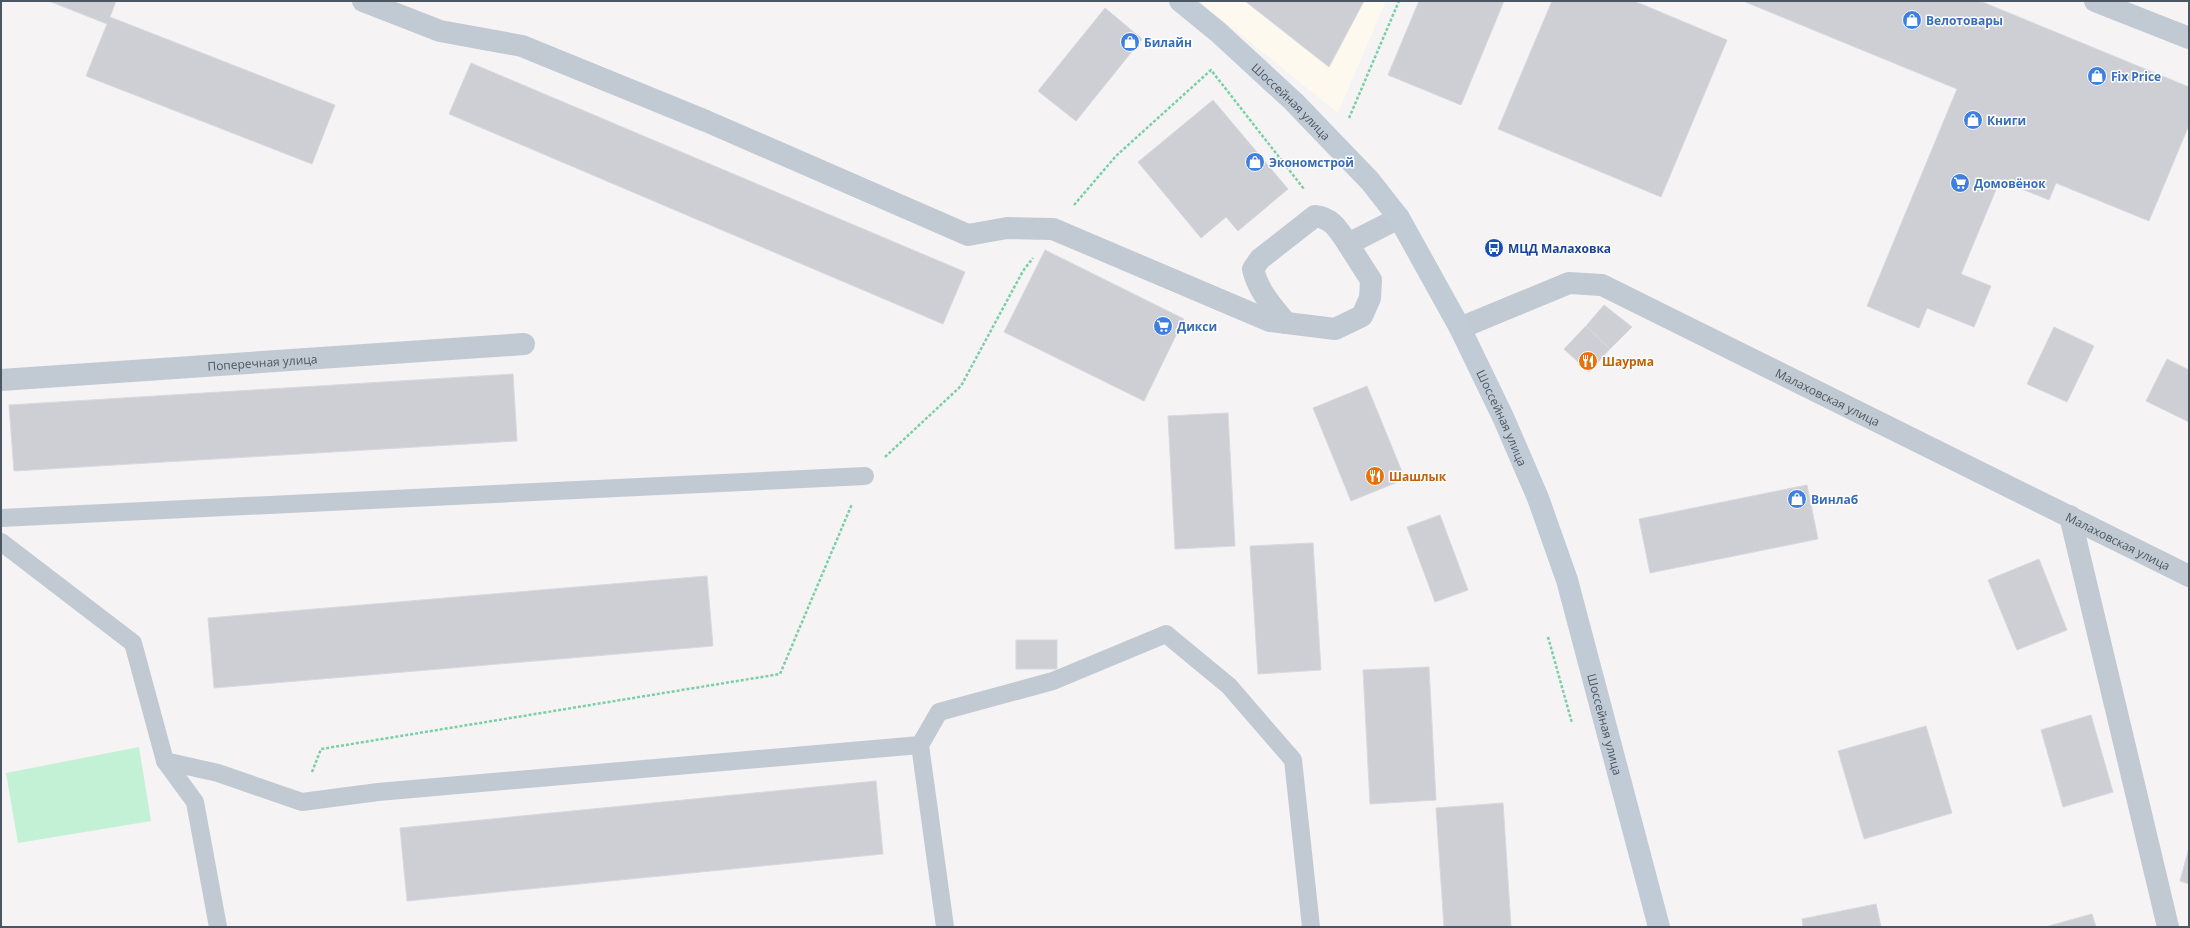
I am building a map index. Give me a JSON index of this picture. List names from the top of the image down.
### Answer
{
  "streets": {
    "main road": ["Шоссейная улица"],
    "street": ["Поперечная улица", "Малаховская улица"]
  },
  "crossings": [
    ["Шоссейная улица", "Малаховская улица"]
  ],
  "places": {
    "shop": [
      "Велотовары",
      "Билайн",
      "Fix Price",
      "Книги",
      "Экономстрой",
      "Винлаб"
    ],
    "supermarket": ["Домовёнок", "Дикси"],
    "bus stop": ["МЦД Малаховка"],
    "restaurant": ["Шаурма", "Шашлык"]
  }
}
